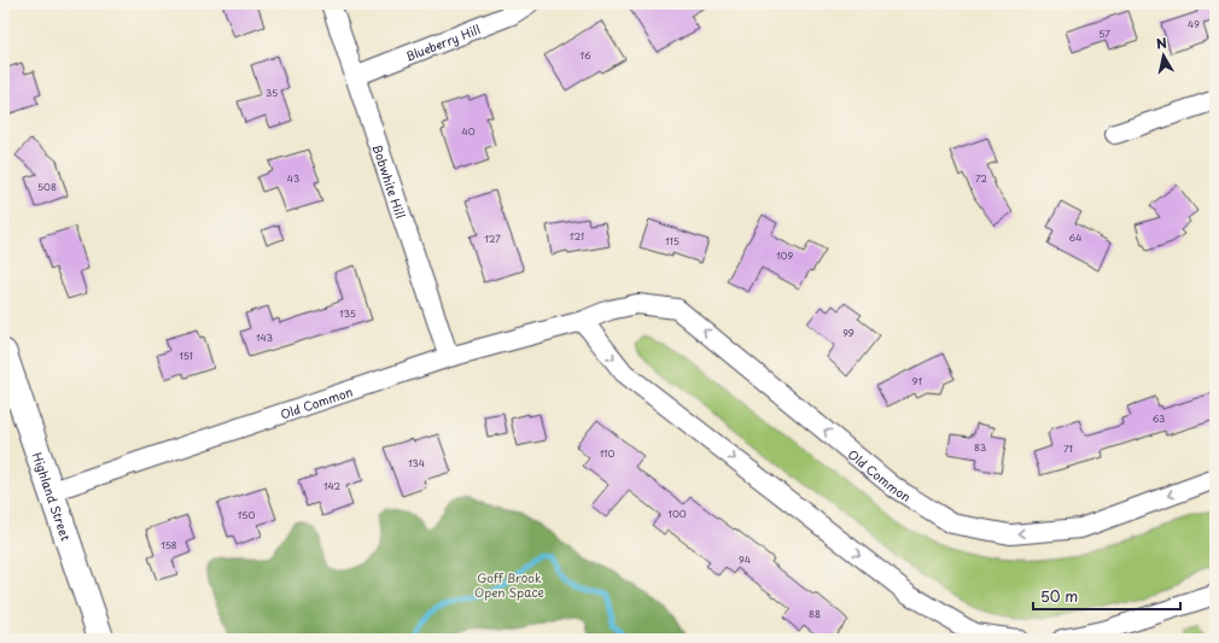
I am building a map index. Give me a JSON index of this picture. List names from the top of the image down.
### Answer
{
  "streets": {
    "main road": ["Highland Street"],
    "street": ["Blueberry Hill", "Bobwhite Hill", "Old Common"]
  },
  "crossings": [
    ["Blueberry Hill", "Bobwhite Hill"],
    ["Bobwhite Hill", "Old Common"],
    ["Old Common", "Highland Street"]
  ],
  "parks": ["Goff Brook Open Space"],
  "house_numbers": [
    "49",
    "57",
    "16",
    "35",
    "40",
    "43",
    "72",
    "508",
    "121",
    "64",
    "127",
    "115",
    "109",
    "135",
    "99",
    "143",
    "151",
    "91",
    "63",
    "83",
    "71",
    "110",
    "134",
    "142",
    "100",
    "150",
    "158",
    "94",
    "88"
  ],
  "scale_bar": "50 m",
  "north": "top"
}
